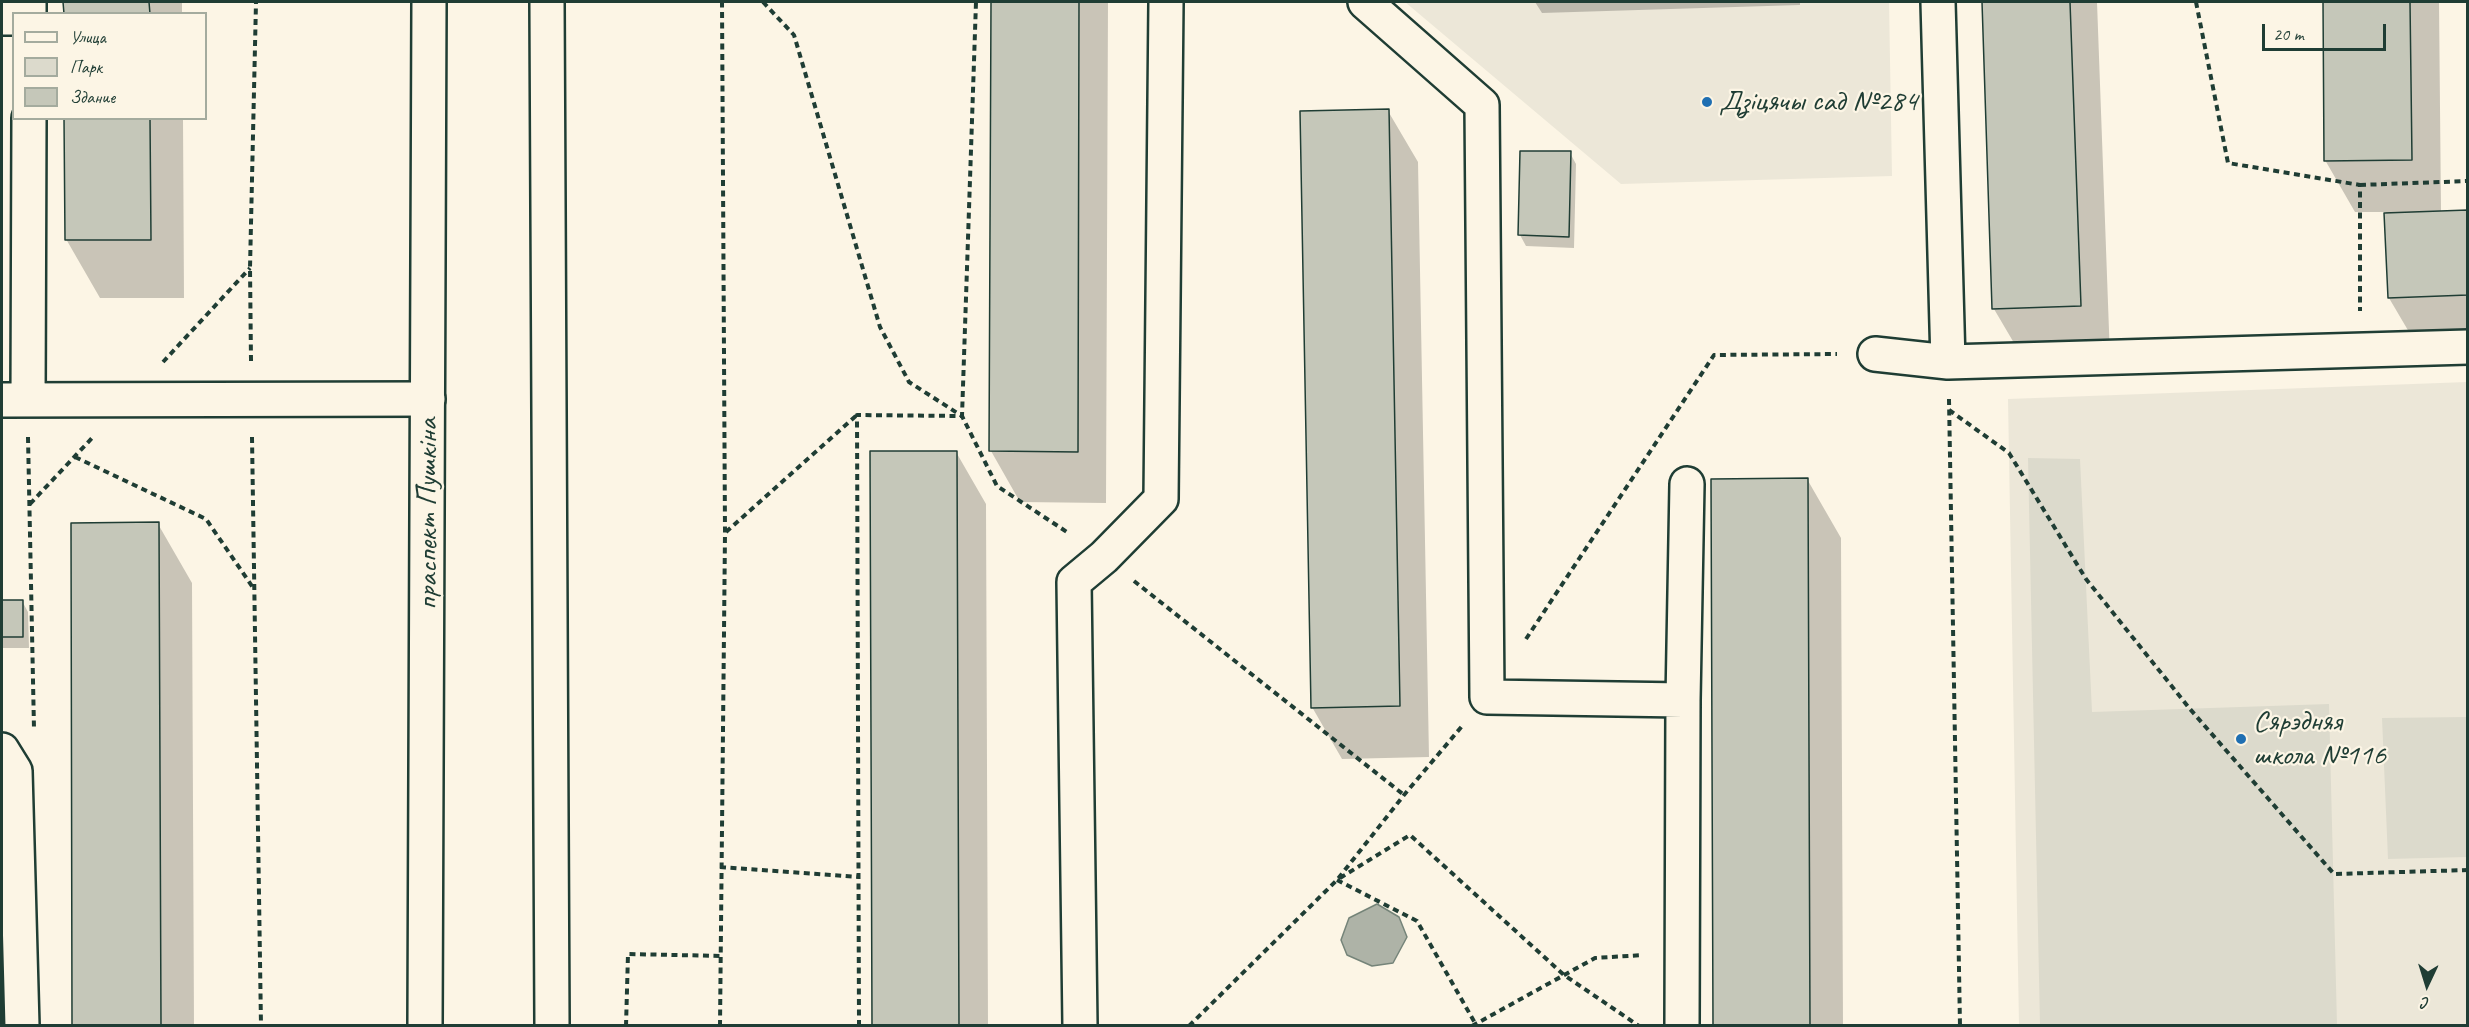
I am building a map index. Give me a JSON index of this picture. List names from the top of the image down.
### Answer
{
  "streets": {
    "main road": ["праспект Пушкіна"]
  },
  "places": ["Дзіцячы сад №284", "Сярэдняя школа №116"],
  "legend": ["Улица", "Парк", "Здание"],
  "scale_bar": "20 m",
  "north": "bottom"
}
